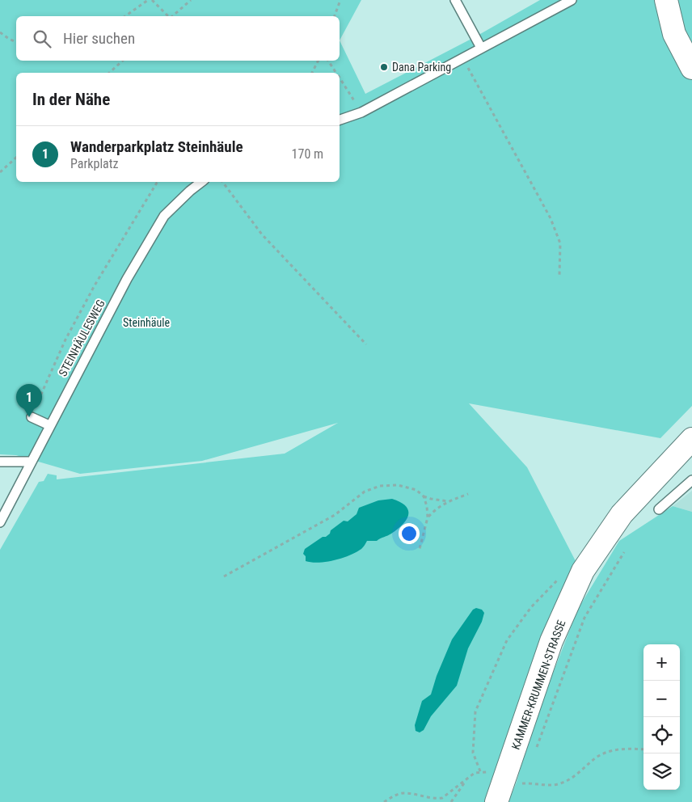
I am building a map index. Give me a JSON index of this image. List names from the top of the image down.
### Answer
{
  "streets": {
    "street": ["KAMMER-KRUMMEN-STRASSE"],
    "lane": ["STEINHÄULESWEG"]
  },
  "parks": ["Steinhäule"],
  "places": ["Dana Parking"],
  "page": {
    "search": "Hier suchen",
    "heading": "In der Nähe",
    "list": [
      {
        "mark": "1",
        "name": "Wanderparkplatz Steinhäule",
        "note": "Parkplatz",
        "value": "170 m"
      }
    ],
    "pins": "1",
    "map_buttons": ["+", "−"]
  }
}
